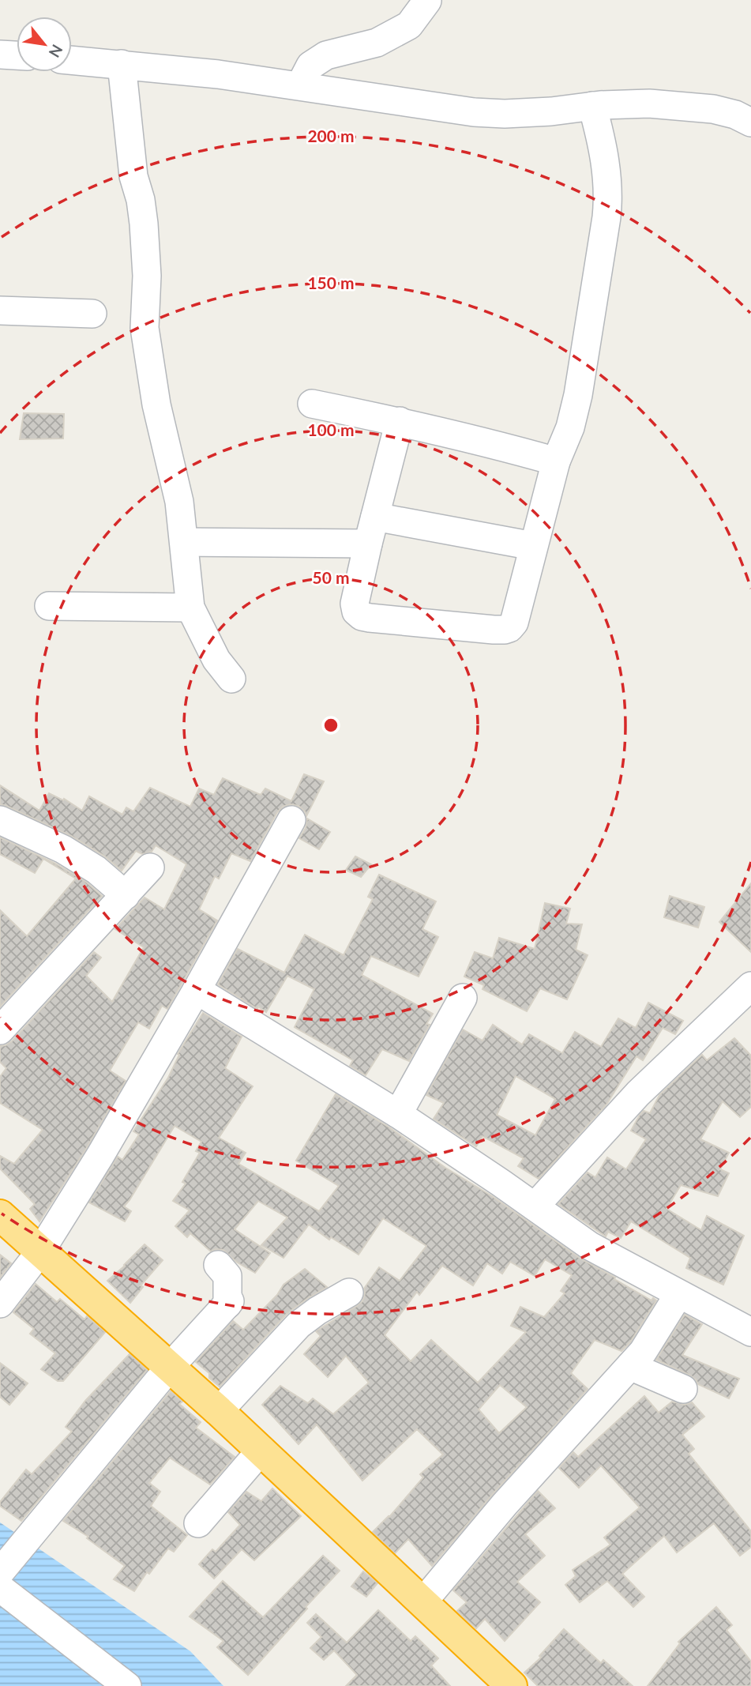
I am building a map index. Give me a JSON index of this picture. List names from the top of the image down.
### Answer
{
  "north": "bottom right",
  "rings": [
    "200 m",
    "150 m",
    "100 m",
    "50 m"
  ]
}
